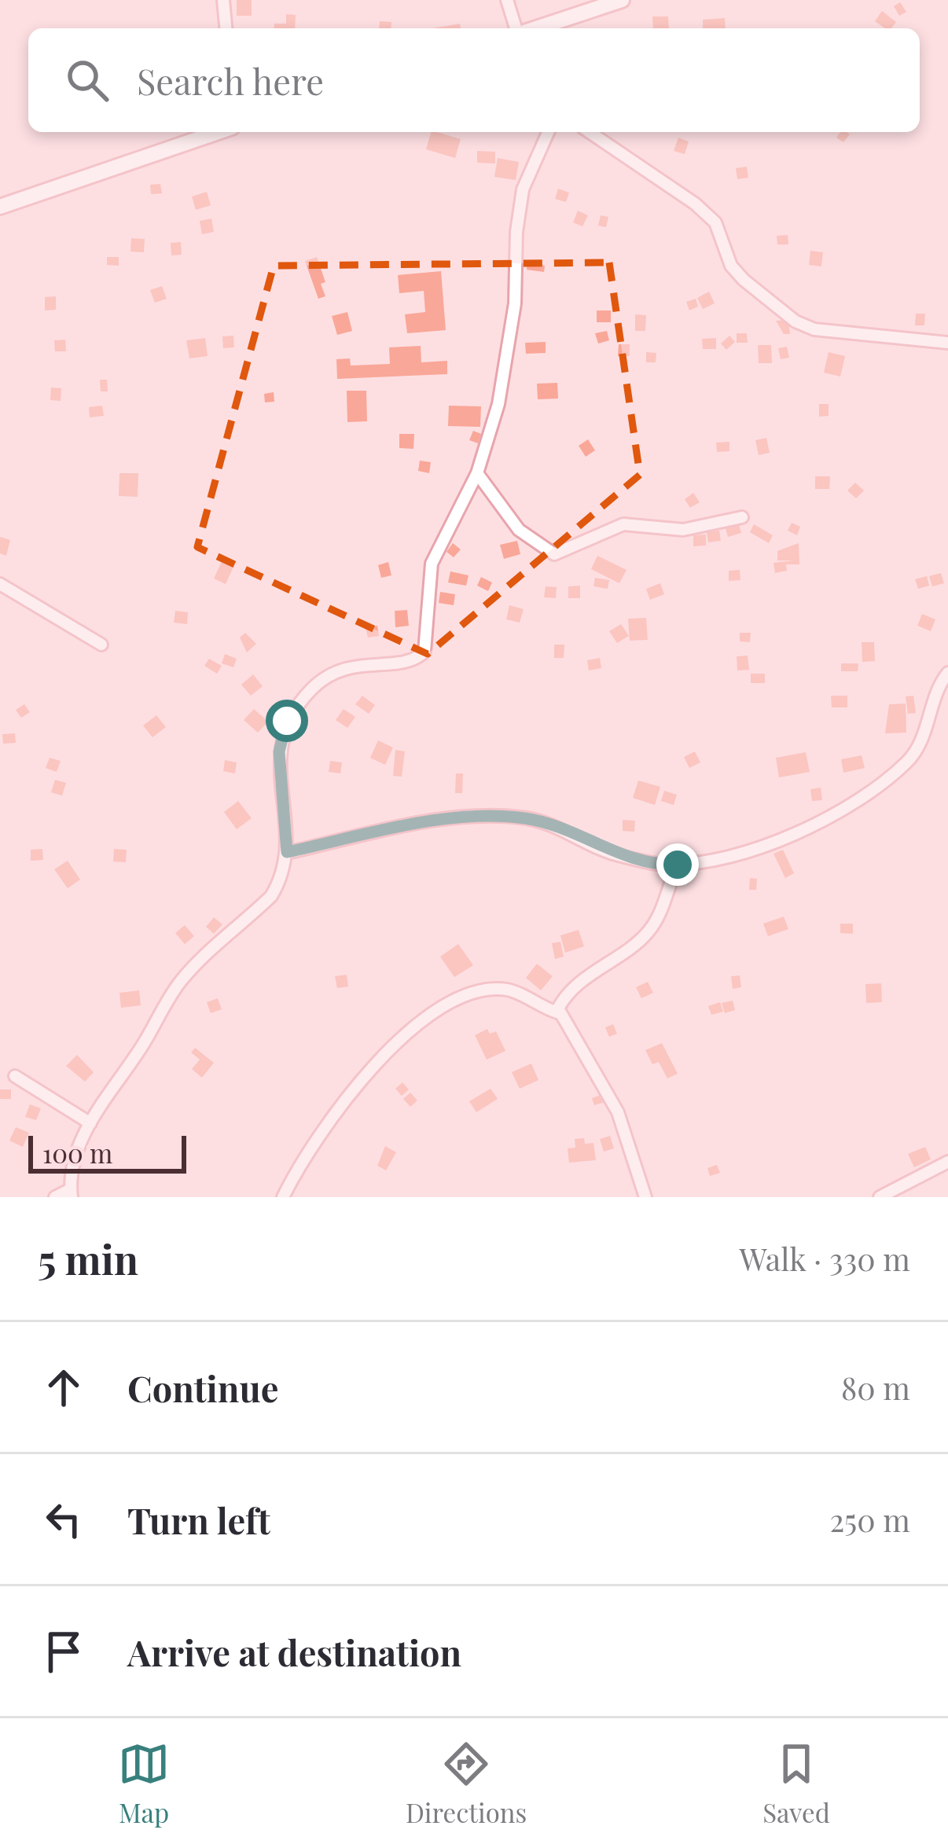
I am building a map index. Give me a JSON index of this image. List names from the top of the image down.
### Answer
{
  "scale_bar": "100 m",
  "page": {
    "search": "Search here",
    "scale": "100 m",
    "heading": ["5 min", "Walk · 330 m"],
    "list": [
      ["Continue", "80 m"],
      ["Turn left", "250 m"],
      "Arrive at destination"
    ],
    "nav": ["Map", "Directions", "Saved"]
  }
}
